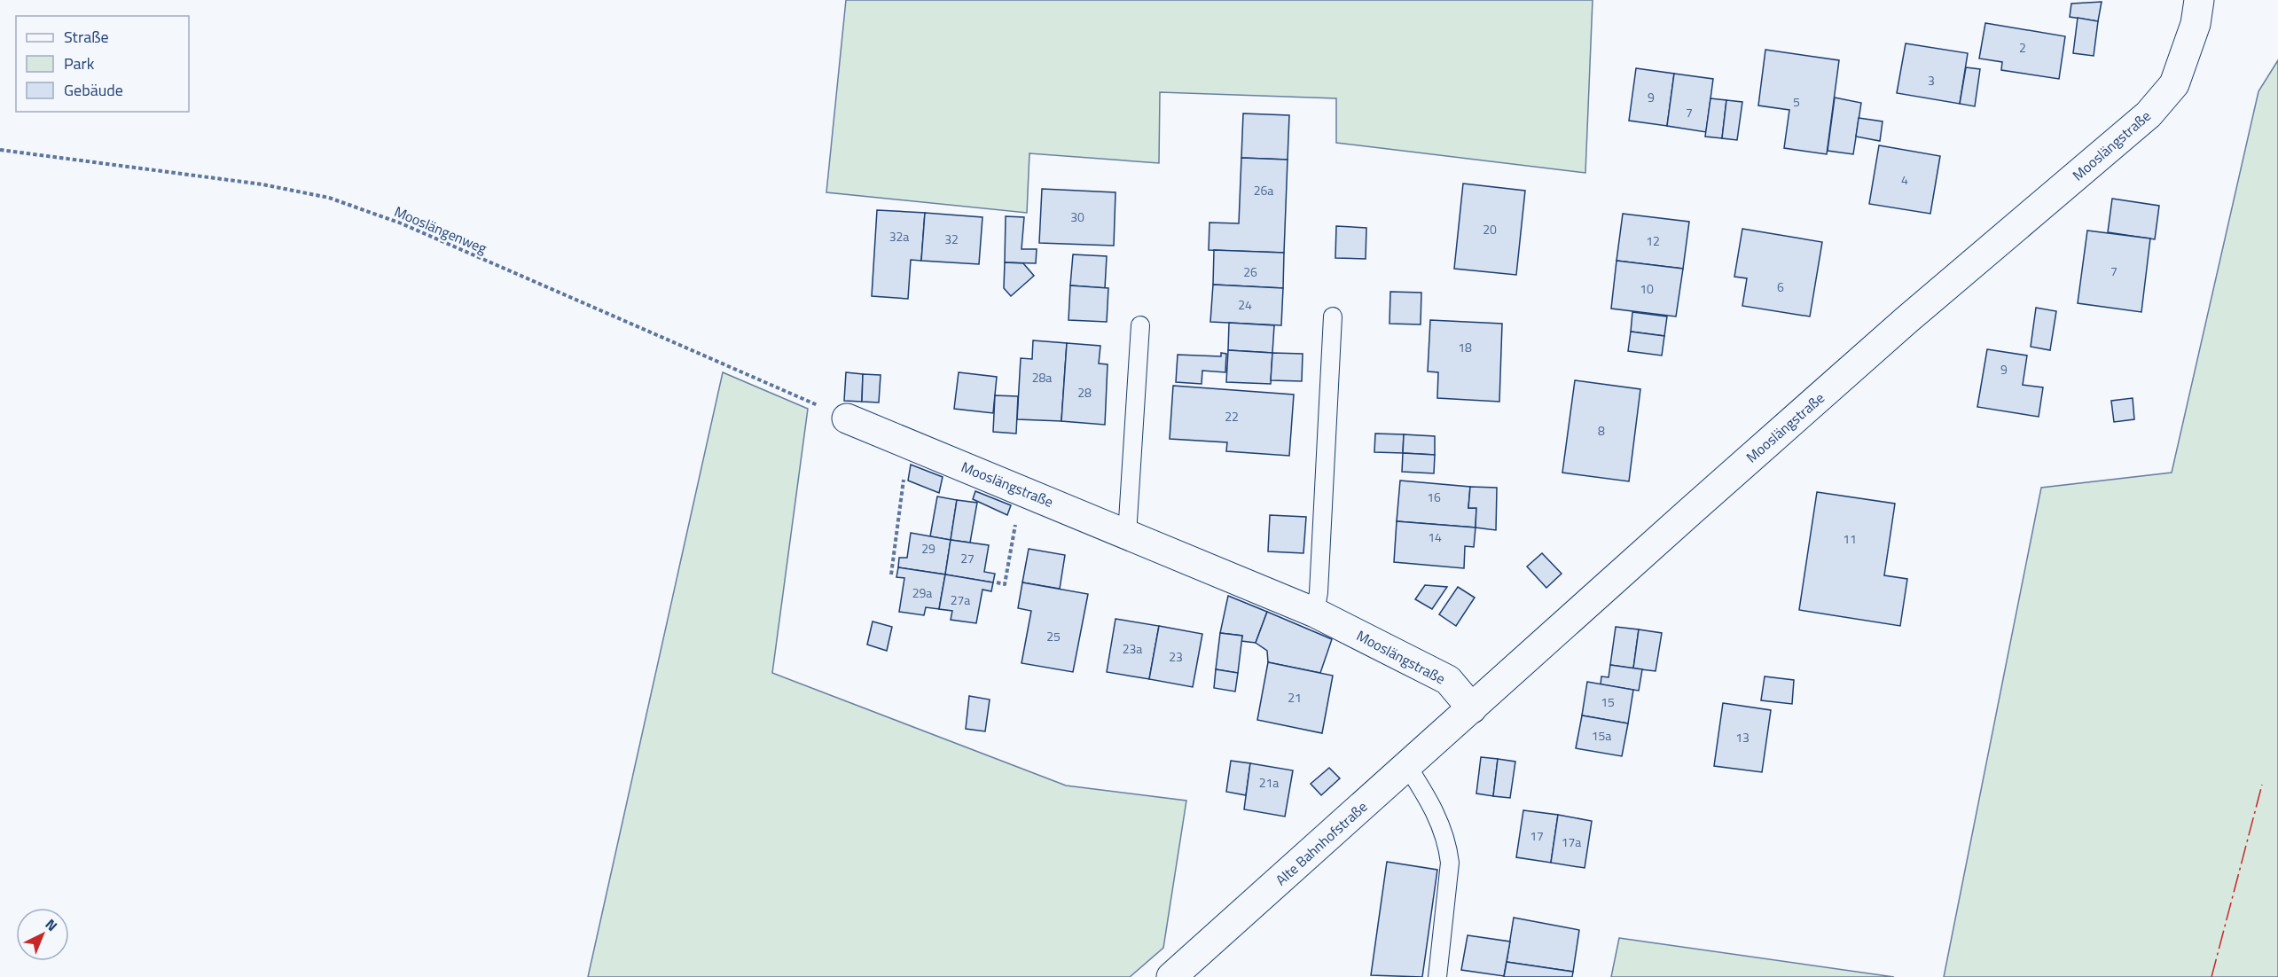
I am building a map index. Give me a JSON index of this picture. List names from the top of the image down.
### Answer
{
  "streets": {
    "street": ["Mooslängstraße", "Alte Bahnhofstraße"],
    "path": ["Mooslängenweg"]
  },
  "crossings": [
    ["Mooslängstraße", "Mooslängenweg"],
    ["Mooslängstraße", "Alte Bahnhofstraße"]
  ],
  "house_numbers": [
    "2",
    "3",
    "9",
    "5",
    "7",
    "4",
    "26a",
    "30",
    "20",
    "32a",
    "32",
    "12",
    "7",
    "26",
    "6",
    "10",
    "24",
    "18",
    "9",
    "28a",
    "28",
    "22",
    "8",
    "16",
    "14",
    "11",
    "29",
    "27",
    "29a",
    "27a",
    "25",
    "23a",
    "23",
    "21",
    "15",
    "15a",
    "13",
    "21a",
    "17",
    "17a"
  ],
  "legend": ["Straße", "Park", "Gebäude"],
  "north": "top right"
}
